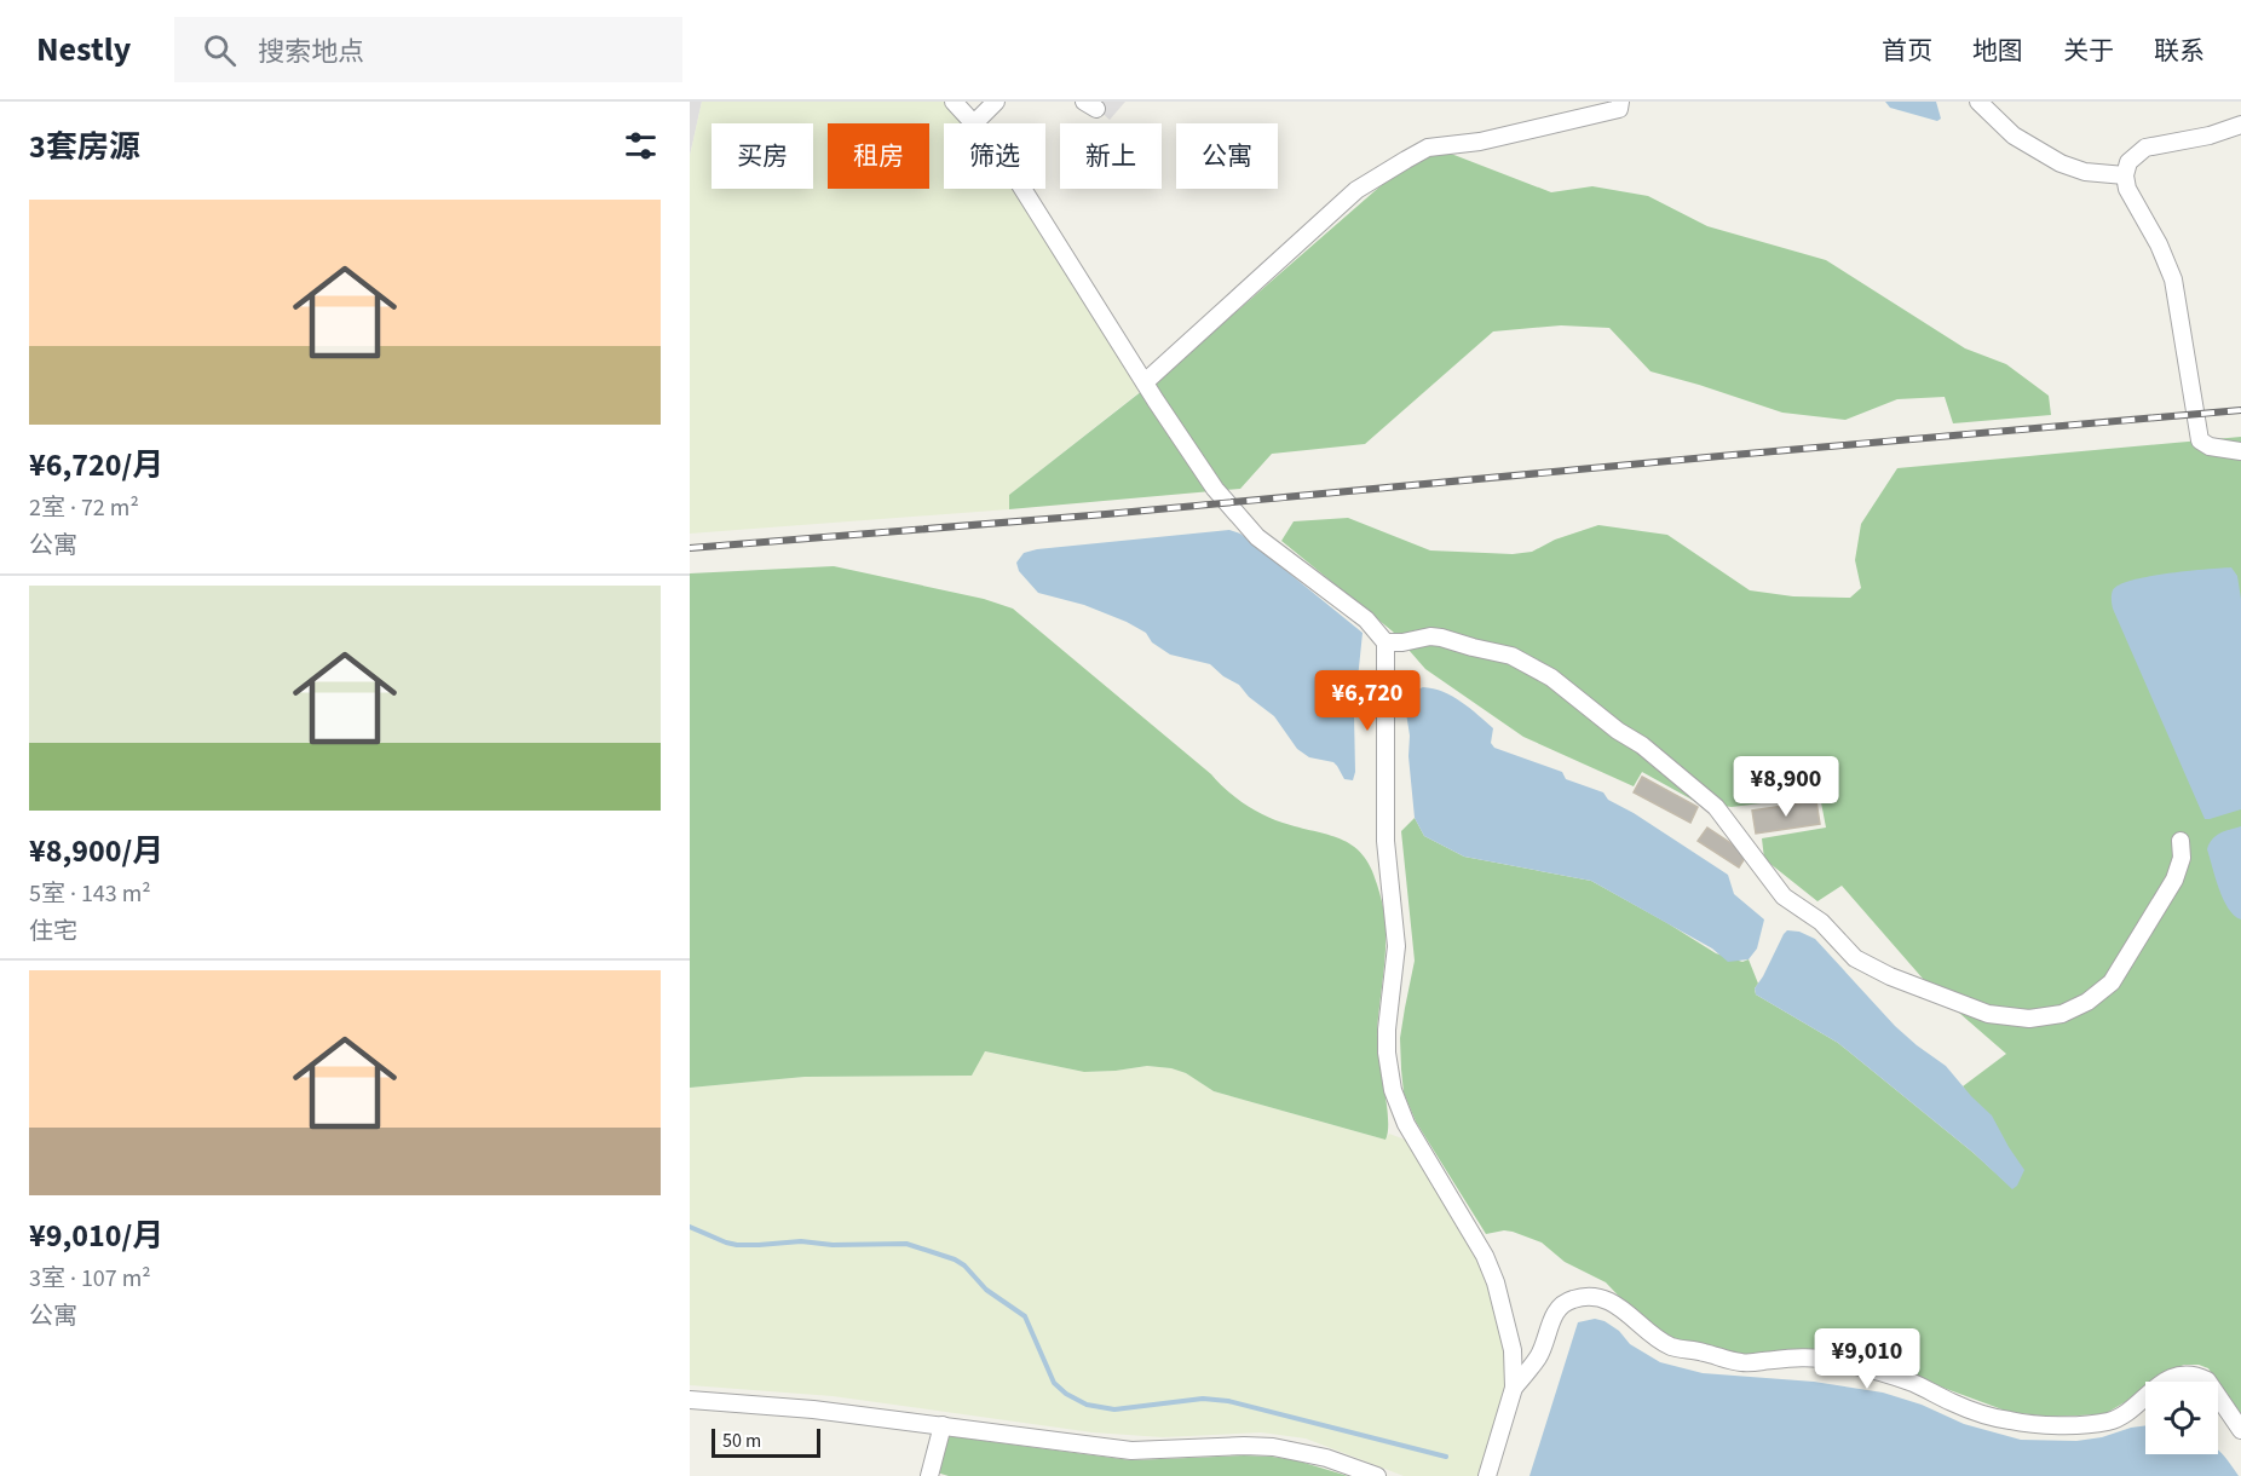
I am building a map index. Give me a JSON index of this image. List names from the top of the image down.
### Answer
{
  "scale_bar": "50 m",
  "page": {
    "header": "Nestly",
    "search": "搜索地点",
    "nav": [
      "首页",
      "地图",
      "关于",
      "联系"
    ],
    "heading": "3套房源",
    "chip": [
      "买房",
      "租房",
      "筛选",
      "新上",
      "公寓"
    ],
    "list": [
      {
        "name": "¥6,720/月",
        "note": "2室 · 72 m² · 公寓"
      },
      {
        "name": "¥8,900/月",
        "note": "5室 · 143 m² · 住宅"
      },
      {
        "name": "¥9,010/月",
        "note": "3室 · 107 m² · 公寓"
      }
    ],
    "price": ["¥6,720", "¥8,900", "¥9,010"],
    "scale": "50 m"
  }
}
